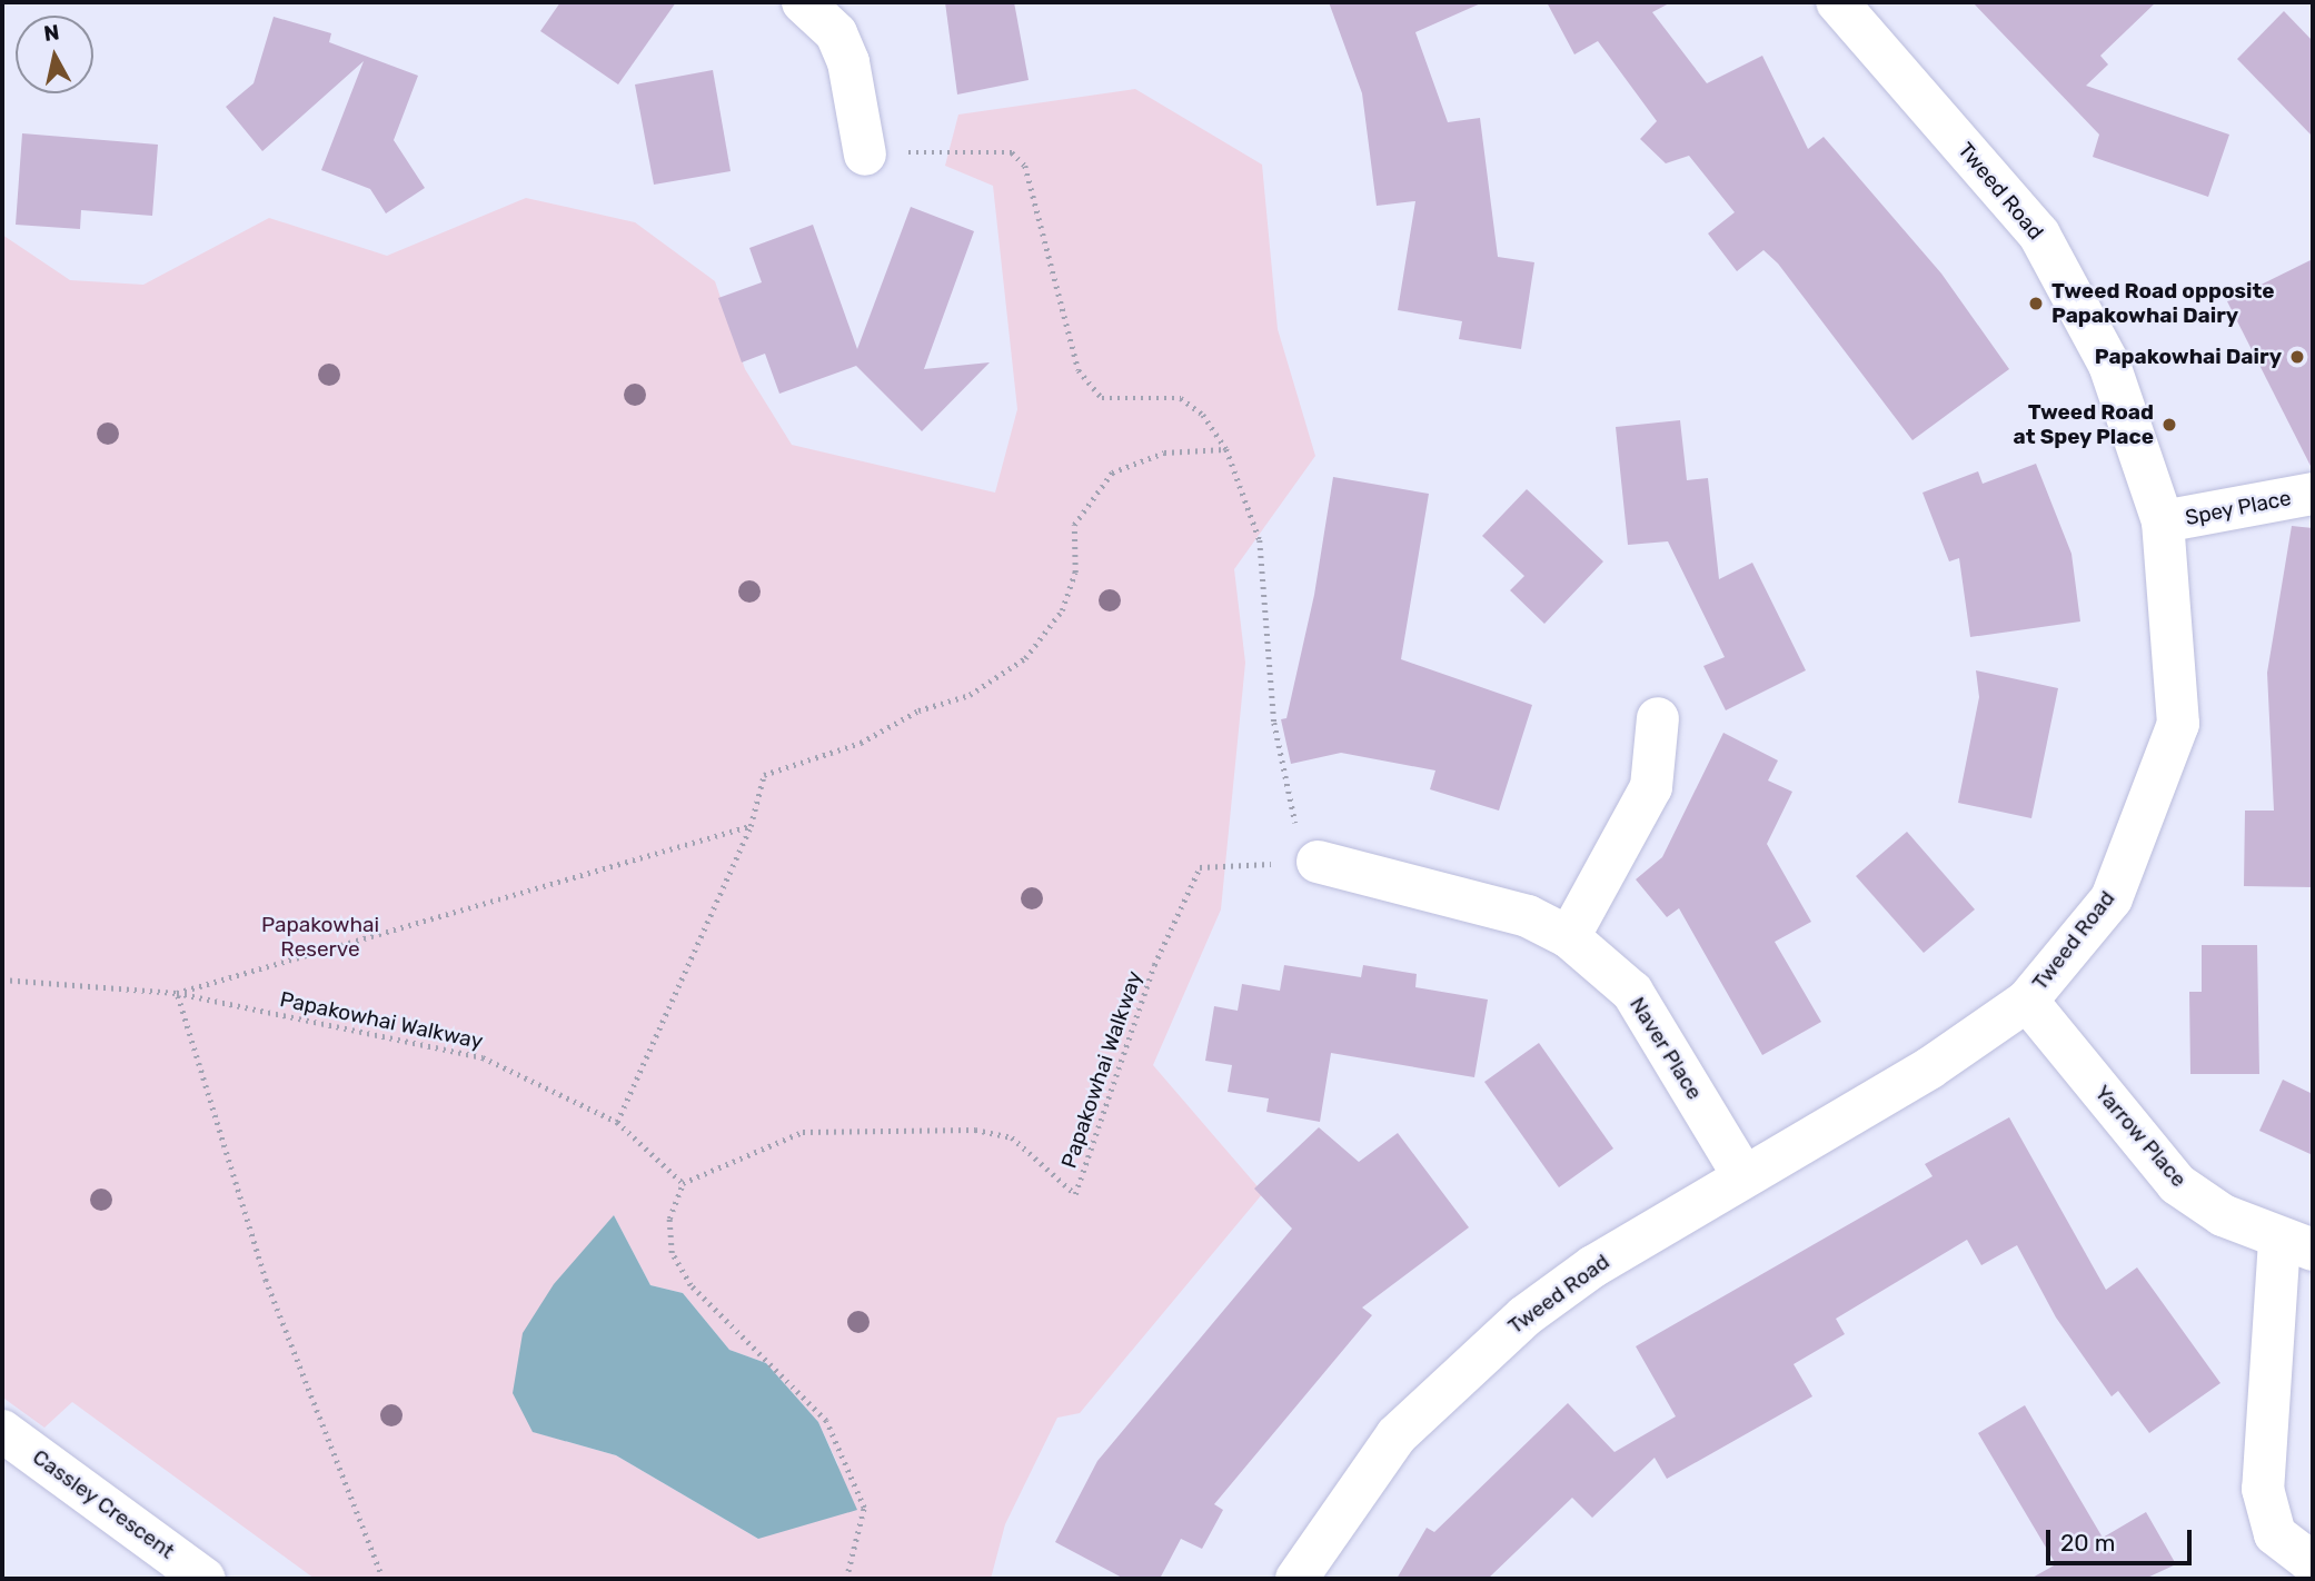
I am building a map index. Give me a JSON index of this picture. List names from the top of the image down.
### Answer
{
  "streets": {
    "street": [
      "Tweed Road",
      "Spey Place",
      "Naver Place",
      "Yarrow Place",
      "Cassley Crescent"
    ],
    "path": ["Papakowhai Walkway"]
  },
  "crossings": [
    ["Tweed Road", "Spey Place"],
    ["Tweed Road", "Naver Place"],
    ["Tweed Road", "Yarrow Place"],
    ["Papakowhai Walkway", "Naver Place"]
  ],
  "parks": ["Papakowhai Reserve"],
  "places": ["Tweed Road opposite Papakowhai Dairy", "Papakowhai Dairy", "Tweed Road at Spey Place"],
  "scale_bar": "20 m",
  "north": "top"
}
